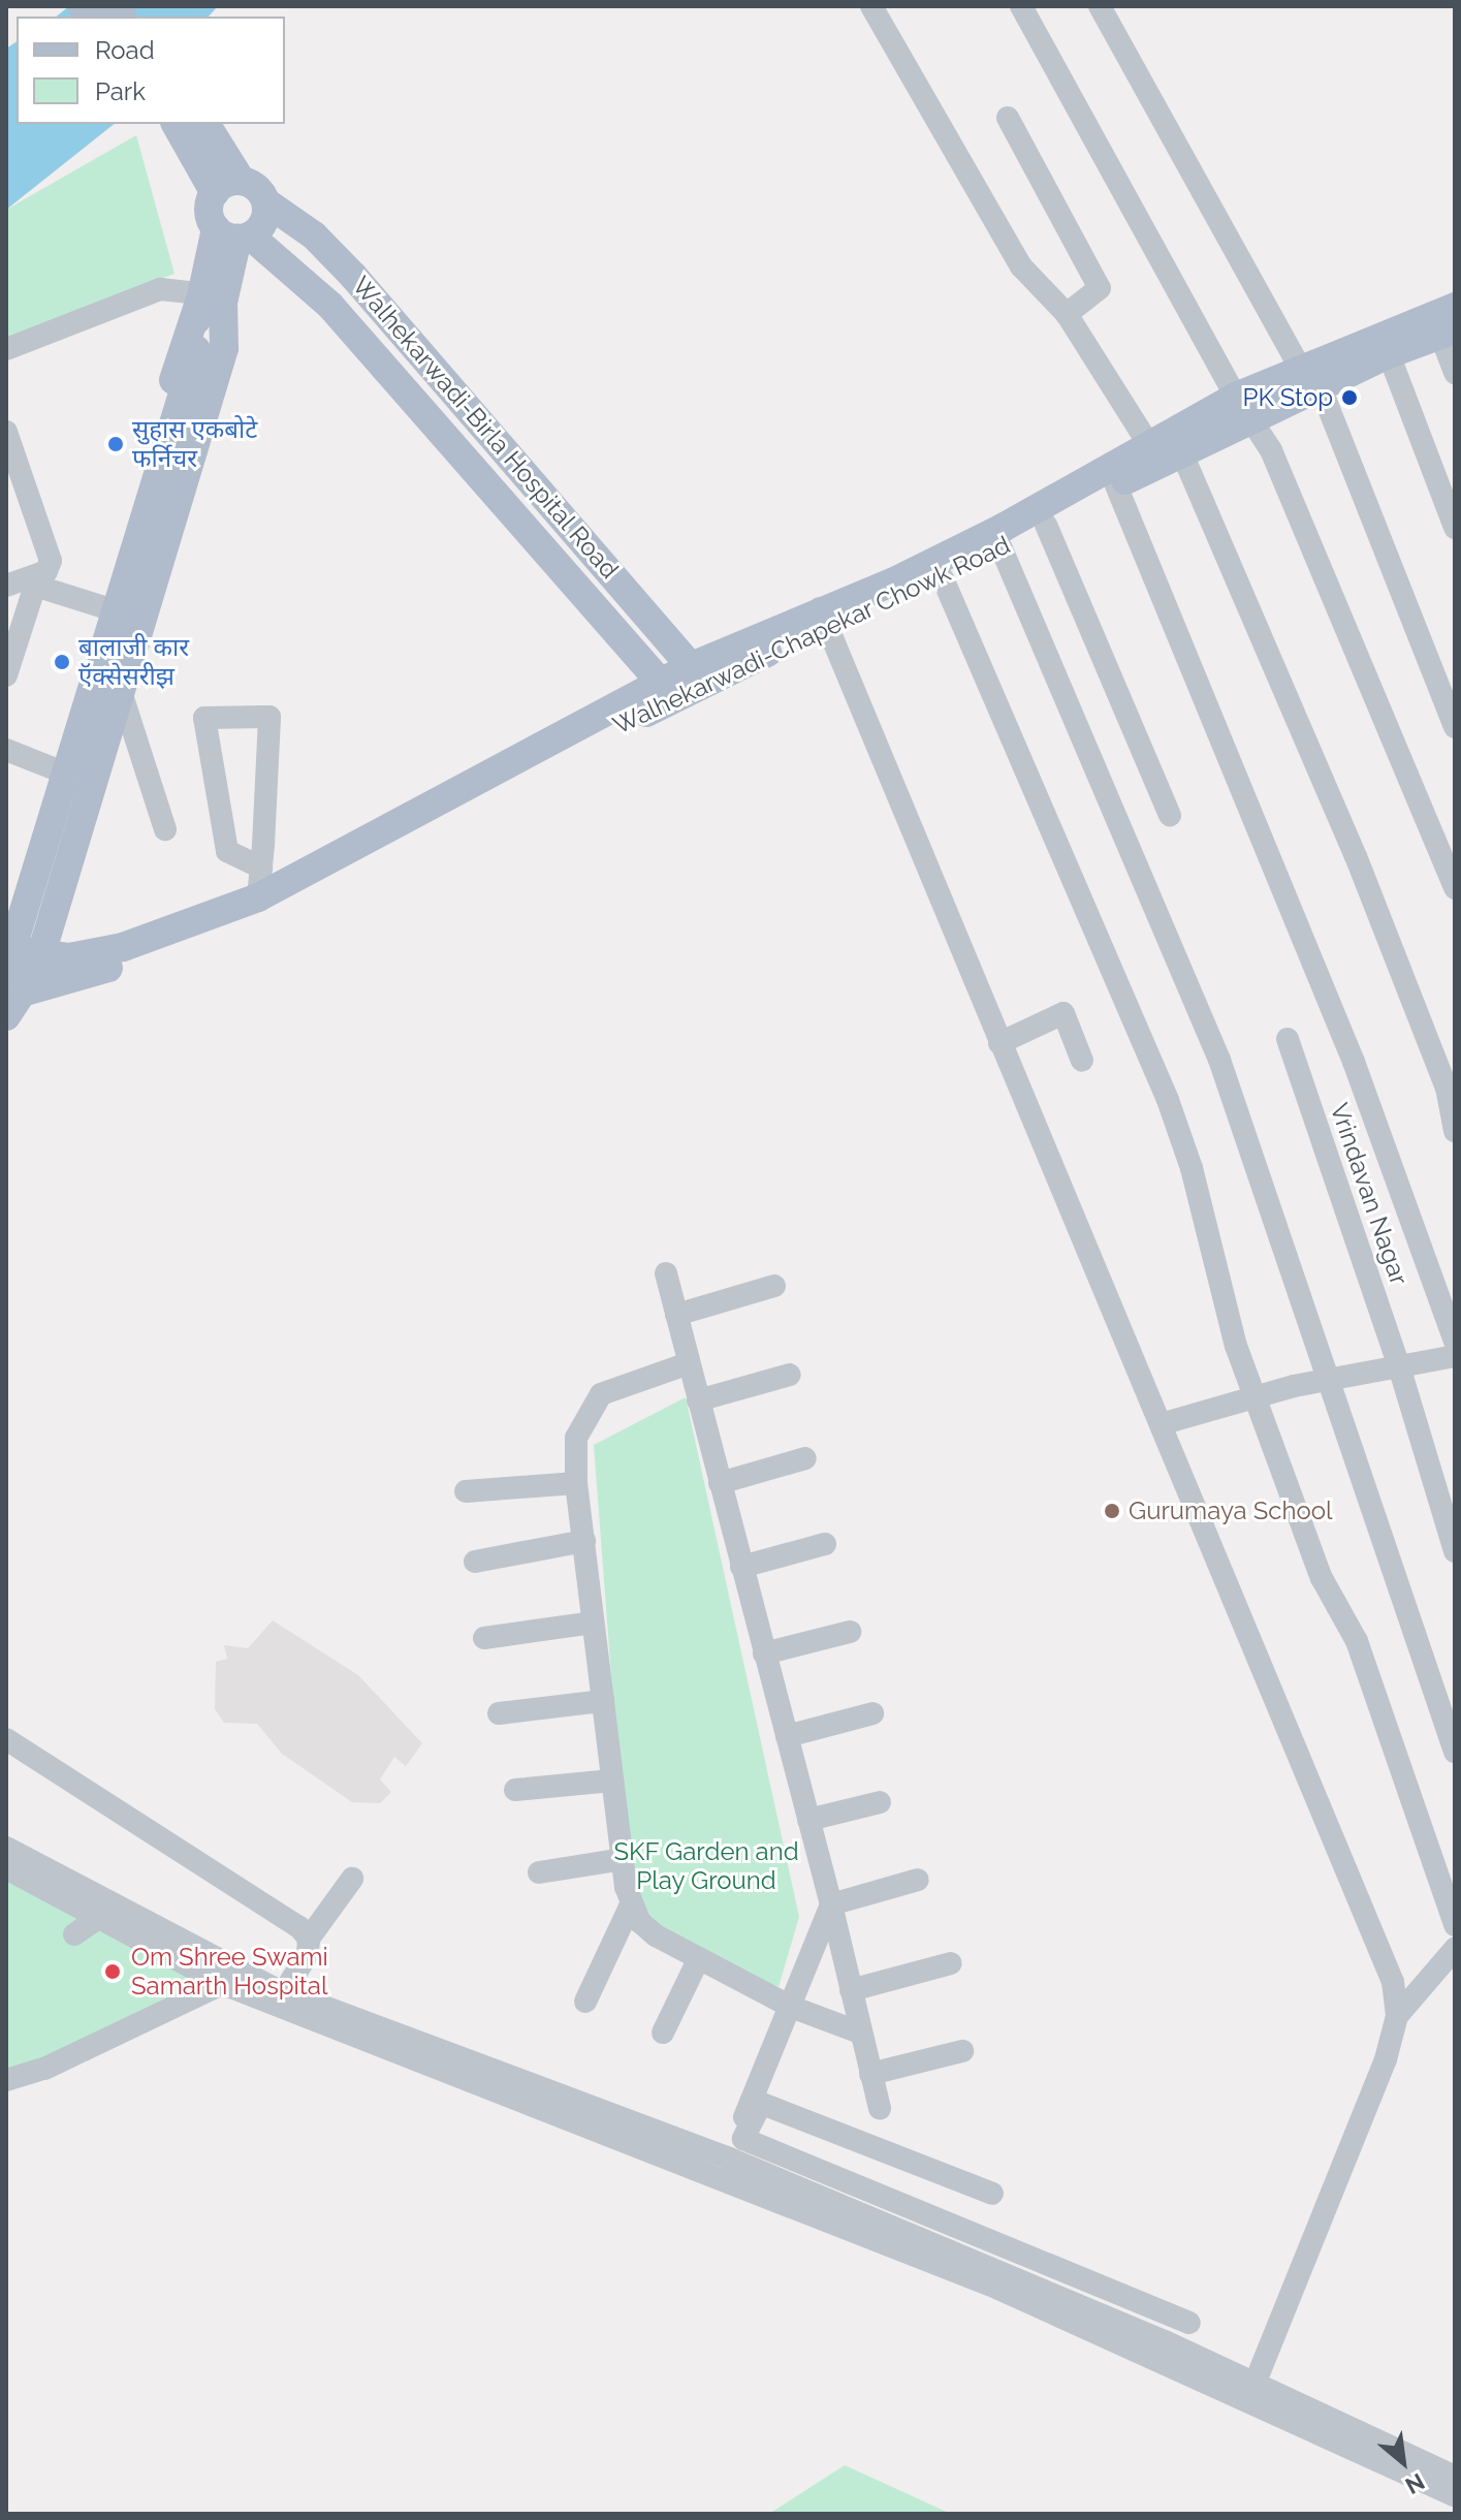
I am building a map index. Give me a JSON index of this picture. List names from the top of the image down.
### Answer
{
  "streets": {
    "main road": ["Walhekarwadi-Birla Hospital Road", "Walhekarwadi-Chapekar Chowk Road"],
    "street": ["Vrindavan Nagar"]
  },
  "crossings": [
    ["Walhekarwadi-Birla Hospital Road", "Walhekarwadi-Chapekar Chowk Road"]
  ],
  "parks": ["SKF Garden and Play Ground"],
  "places": [
    "PK Stop",
    "सुहास एकबोटे फर्निचर",
    "बालाजी कार ऍक्सेसरीझ",
    "Gurumaya School",
    "Om Shree Swami Samarth Hospital"
  ],
  "legend": ["Road", "Park"],
  "north": "bottom right"
}
